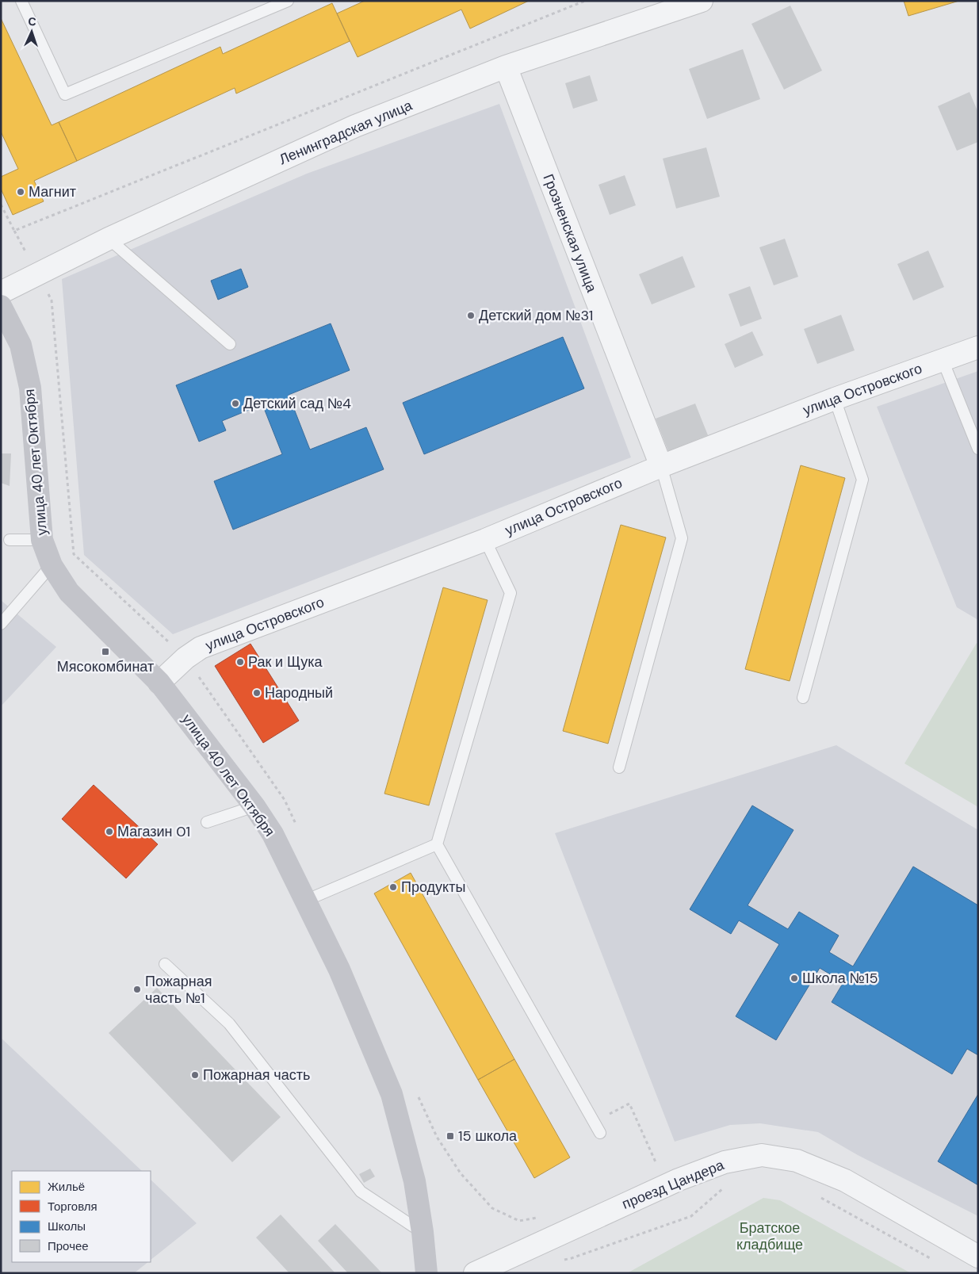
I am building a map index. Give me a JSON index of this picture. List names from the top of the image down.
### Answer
{
  "streets": {
    "main road": ["улица 40 лет Октября"],
    "street": [
      "Ленинградская улица",
      "Грозненская улица",
      "улица Островского",
      "проезд Цандера"
    ]
  },
  "crossings": [
    ["Ленинградская улица", "Грозненская улица"],
    ["Грозненская улица", "улица Островского"],
    ["улица Островского", "улица 40 лет Октября"]
  ],
  "parks": ["Братское кладбище"],
  "places": {
    "other": [
      "Магнит",
      "Детский дом №31",
      "Детский сад №4",
      "Рак и Щука",
      "Народный",
      "Магазин 01",
      "Продукты",
      "Школа №15",
      "Пожарная часть №1",
      "Пожарная часть"
    ],
    "transit": ["Мясокомбинат", "15 школа"]
  },
  "legend": [
    "Жильё",
    "Торговля",
    "Школы",
    "Прочее"
  ],
  "north": "top"
}
